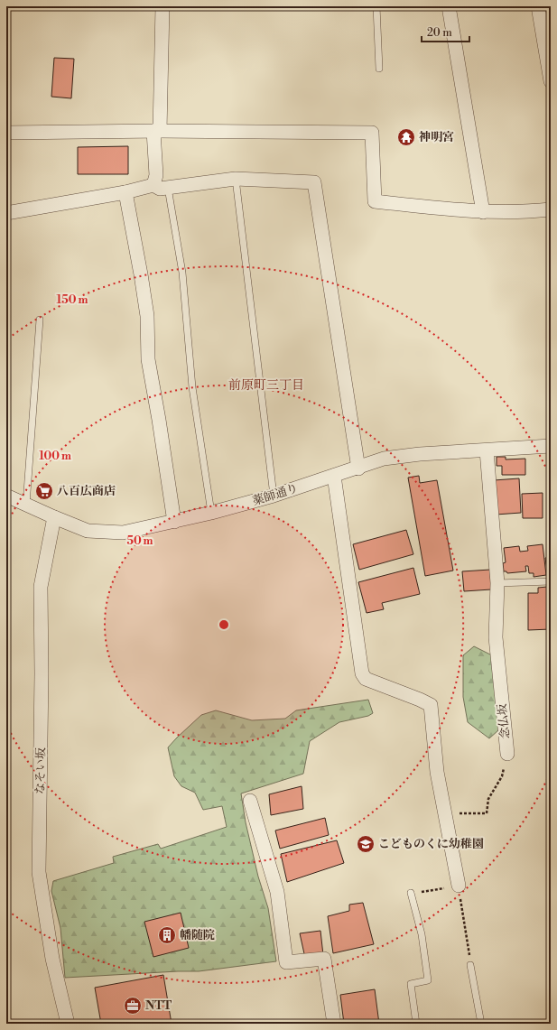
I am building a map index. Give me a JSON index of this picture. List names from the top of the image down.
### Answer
{
  "streets": {
    "street": ["薬師通り", "念仏坂", "なそい坂"]
  },
  "crossings": [
    ["薬師通り", "念仏坂"],
    ["薬師通り", "なそい坂"]
  ],
  "districts": ["前原町三丁目"],
  "places": {
    "temple": ["神明宮"],
    "supermarket": ["八百広商店"],
    "school or university": ["こどものくに幼稚園"],
    "building": ["幡随院"],
    "office": ["NTT"]
  },
  "scale_bar": "20 m",
  "rings": ["150 m", "100 m", "50 m"]
}
